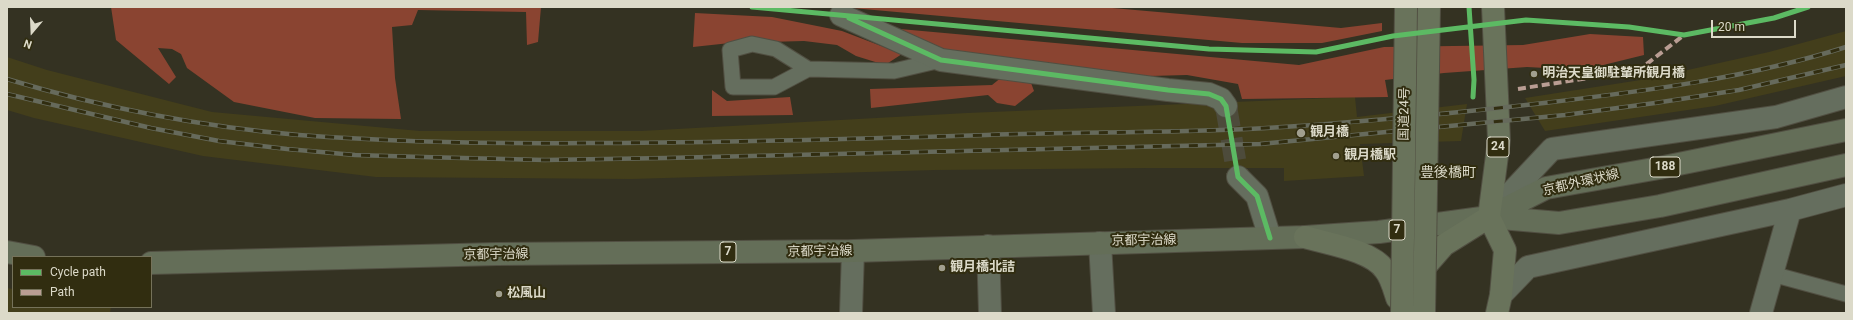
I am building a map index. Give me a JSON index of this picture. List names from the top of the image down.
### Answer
{
  "streets": {
    "highway": ["国道24号", "24"],
    "main road": [
      "188",
      "京都外環状線",
      "7",
      "京都宇治線"
    ]
  },
  "crossings": [
    ["24", "京都外環状線"],
    ["24", "京都宇治線"],
    ["京都外環状線", "京都宇治線"]
  ],
  "districts": ["豊後橋町"],
  "places": [
    "明治天皇御駐輦所観月橋",
    "観月橋",
    "観月橋駅",
    "観月橋北詰",
    "松風山"
  ],
  "legend": ["Cycle path", "Path"],
  "scale_bar": "20 m",
  "north": "bottom"
}
